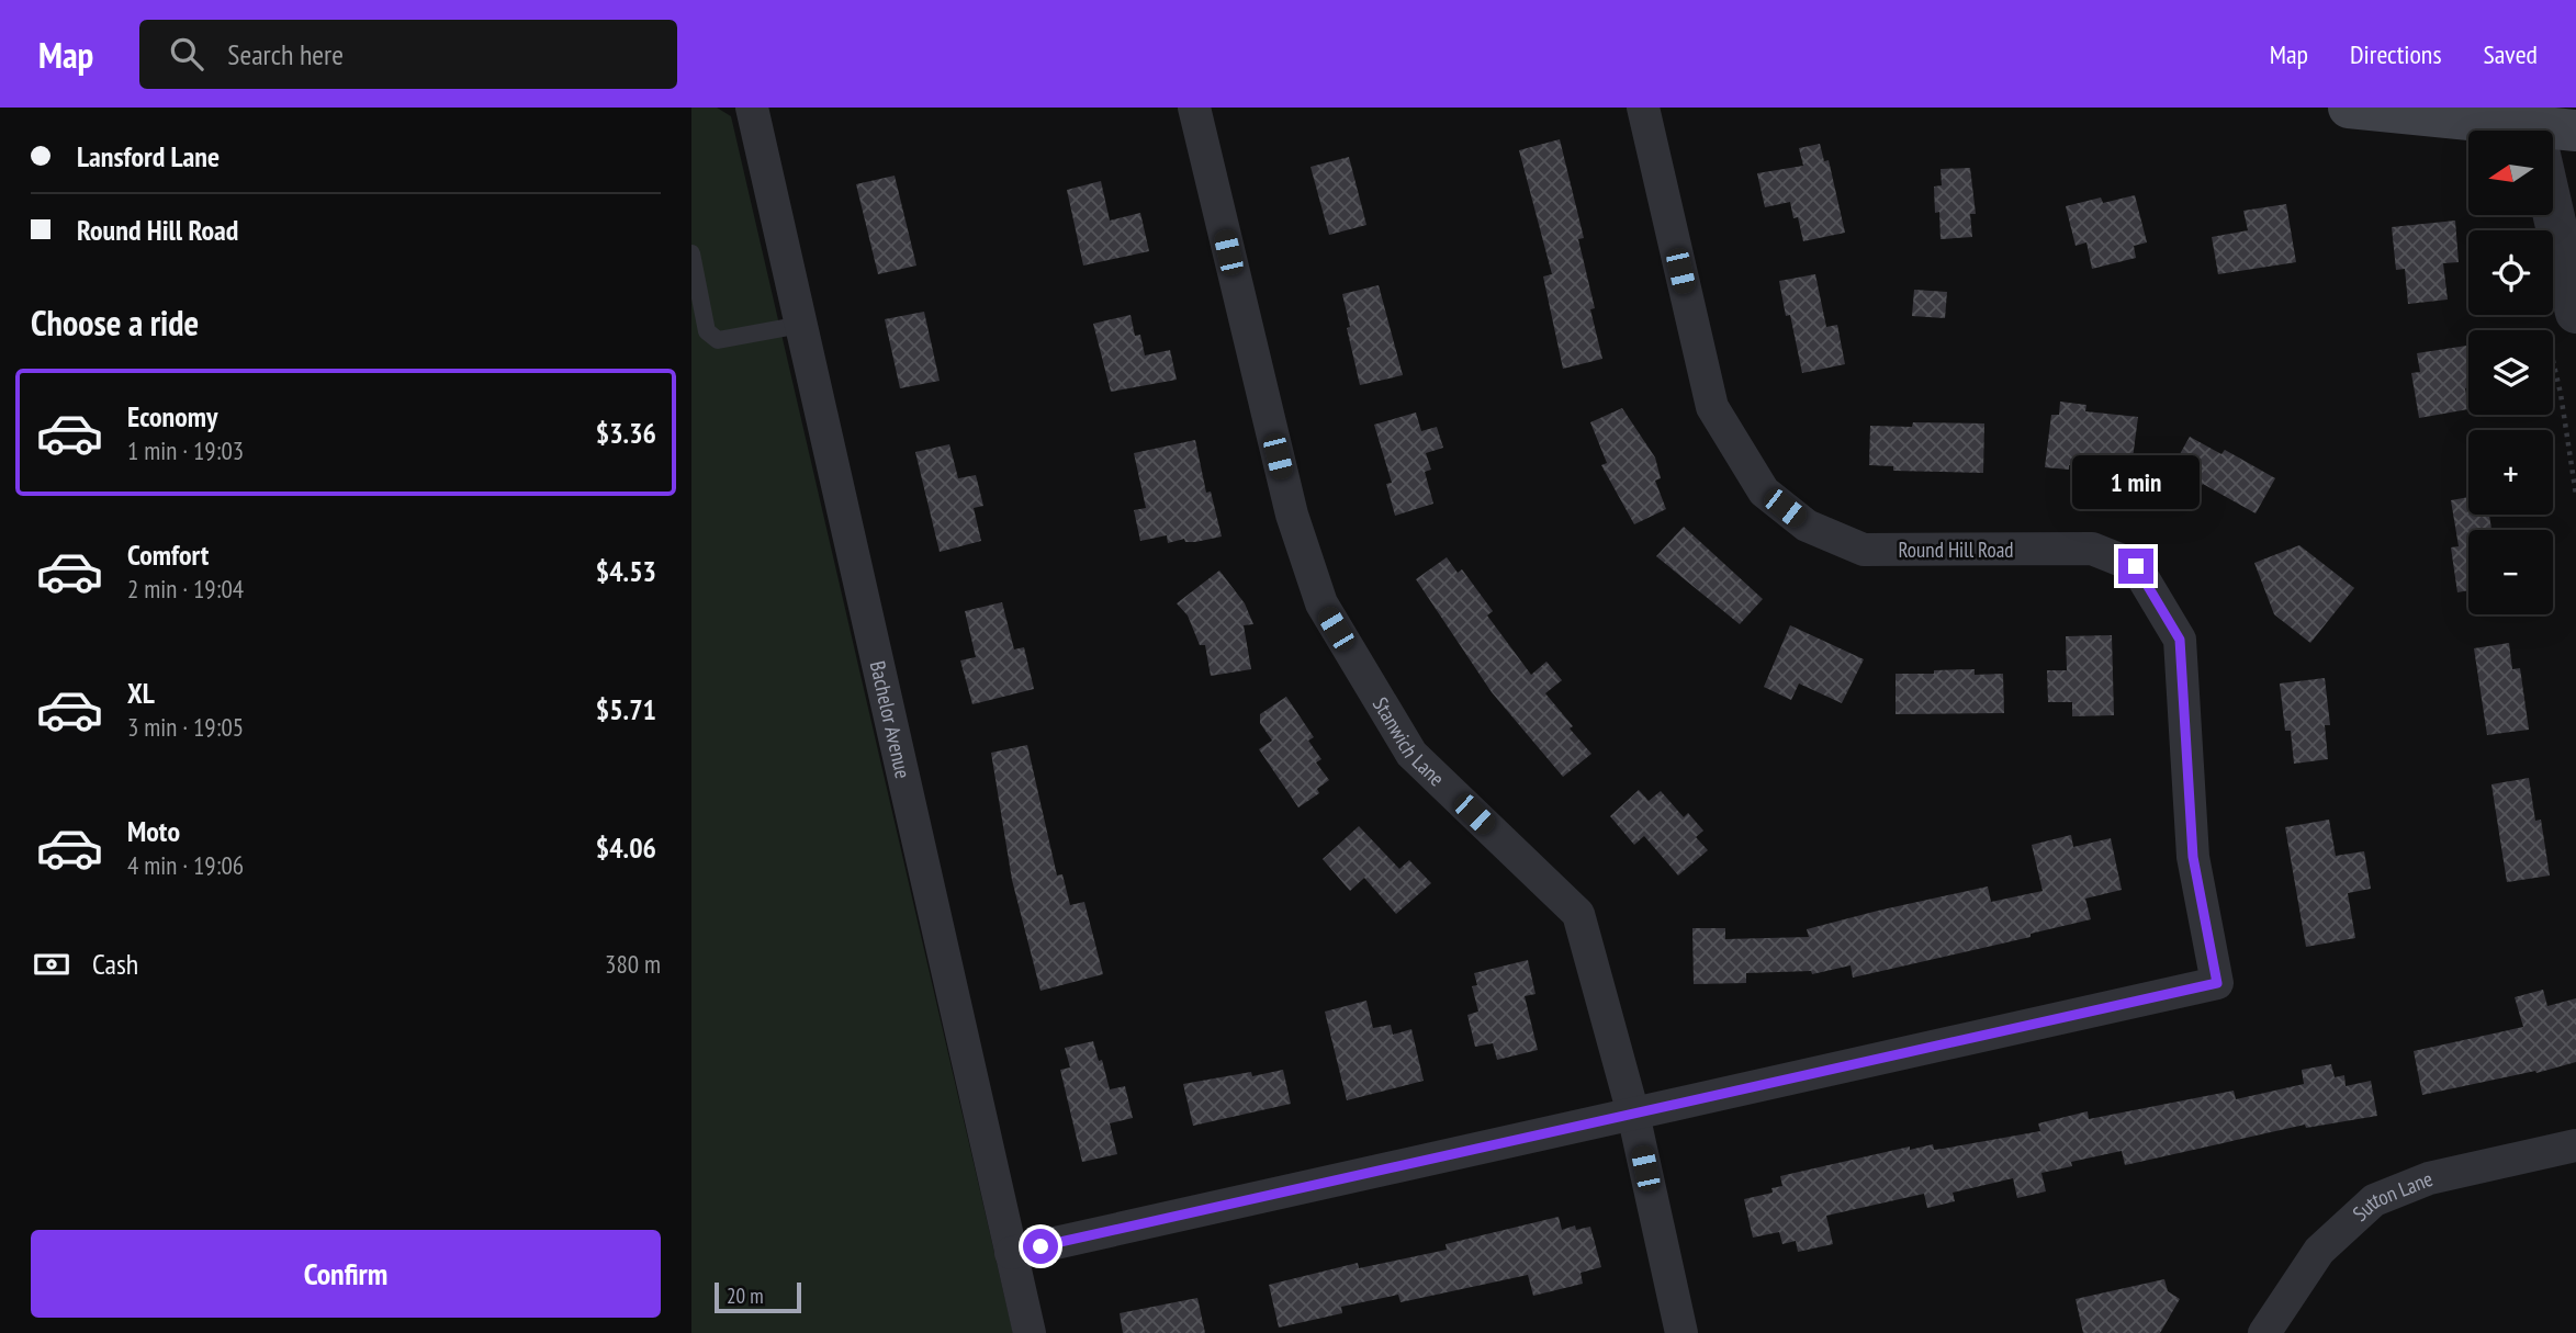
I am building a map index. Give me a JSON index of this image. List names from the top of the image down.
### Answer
{
  "streets": {
    "street": [
      "Round Hill Road",
      "Bachelor Avenue",
      "Stanwich Lane",
      "Sutton Lane"
    ]
  },
  "crossings": [
    ["Round Hill Road", "Stanwich Lane"]
  ],
  "scale_bar": "20 m",
  "north": "left",
  "page": {
    "header": "Map",
    "search": "Search here",
    "nav": ["Map", "Directions", "Saved"],
    "banner": ["Lansford Lane", "Round Hill Road"],
    "map_buttons": ["+", "−"],
    "heading": "Choose a ride",
    "list": [
      {
        "name": "Economy",
        "note": "1 min · 19:03",
        "value": "$3.36"
      },
      {
        "name": "Comfort",
        "note": "2 min · 19:04",
        "value": "$4.53"
      },
      {
        "name": "XL",
        "note": "3 min · 19:05",
        "value": "$5.71"
      },
      {
        "name": "Moto",
        "note": "4 min · 19:06",
        "value": "$4.06"
      }
    ],
    "bubble": "1 min",
    "pay": ["Cash", "380 m"],
    "buttons": "Confirm",
    "scale": "20 m"
  }
}
